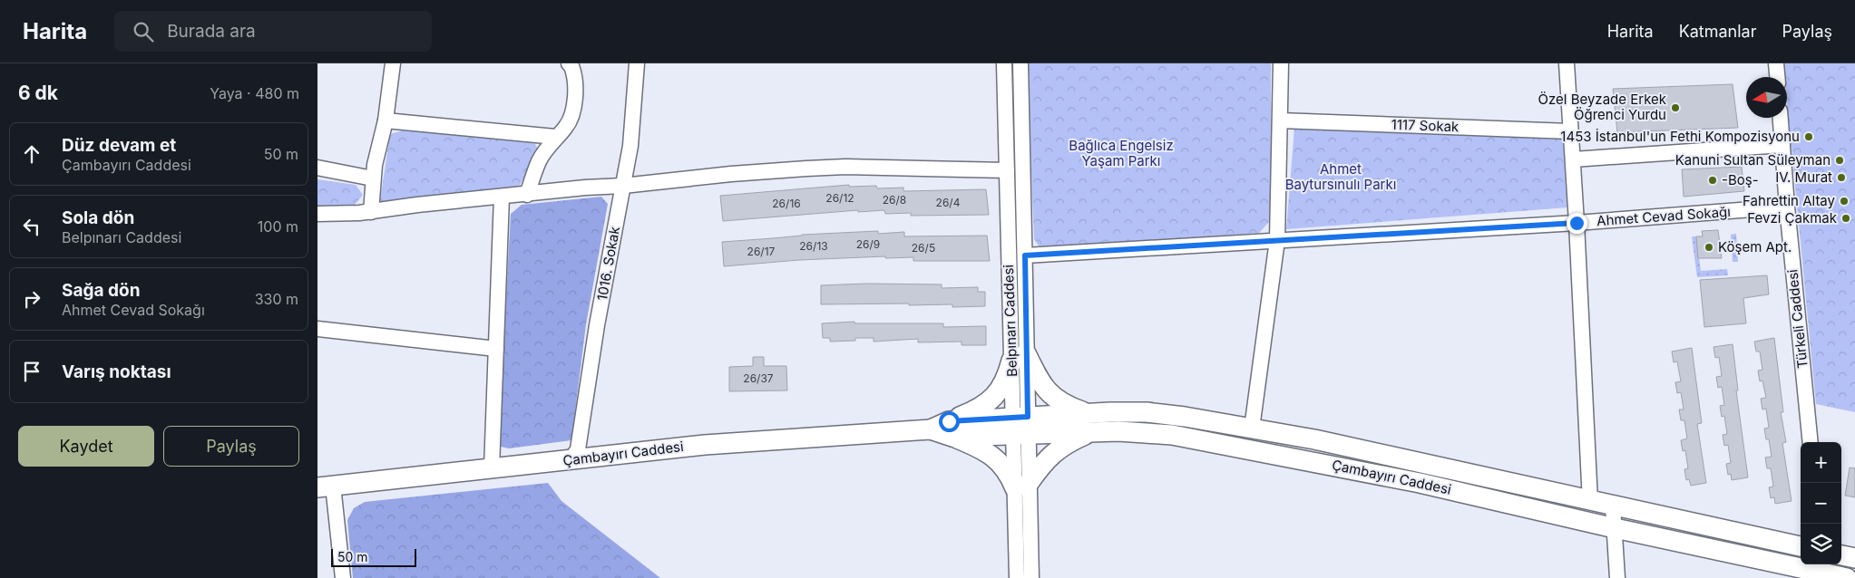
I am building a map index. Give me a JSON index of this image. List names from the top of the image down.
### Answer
{
  "streets": {
    "main road": ["Çambayırı Caddesi"],
    "street": [
      "1117 Sokak",
      "Ahmet Cevad Sokağı",
      "1016. Sokak",
      "Türkeli Caddesi",
      "Belpınarı Caddesi"
    ]
  },
  "crossings": [
    ["Ahmet Cevad Sokağı", "Türkeli Caddesi"],
    ["Ahmet Cevad Sokağı", "Belpınarı Caddesi"],
    ["1016. Sokak", "Çambayırı Caddesi"],
    ["Belpınarı Caddesi", "Çambayırı Caddesi"]
  ],
  "parks": ["Bağlıca Engelsiz Yaşam Parkı", "Ahmet Baytursınulı Parkı"],
  "places": [
    "Özel Beyzade Erkek Öğrenci Yurdu",
    "1453 İstanbul'un Fethi Kompozisyonu",
    "Kanuni Sultan Süleyman",
    "IV. Murat",
    "-Boş-",
    "Fahrettin Altay",
    "Fevzi Çakmak",
    "Köşem Apt."
  ],
  "house_numbers": [
    "26/12",
    "26/8",
    "26/4",
    "26/16",
    "26/9",
    "26/13",
    "26/5",
    "26/17",
    "26/37"
  ],
  "scale_bar": "50 m",
  "north": "left",
  "page": {
    "header": "Harita",
    "search": "Burada ara",
    "nav": ["Harita", "Katmanlar", "Paylaş"],
    "heading": ["6 dk", "Yaya · 480 m"],
    "list": [
      ["Düz devam et", "Çambayırı Caddesi", "50 m"],
      ["Sola dön", "Belpınarı Caddesi", "100 m"],
      ["Sağa dön", "Ahmet Cevad Sokağı", "330 m"],
      "Varış noktası"
    ],
    "buttons": ["Kaydet", "Paylaş"],
    "map_buttons": ["+", "−"],
    "scale": "50 m"
  }
}
